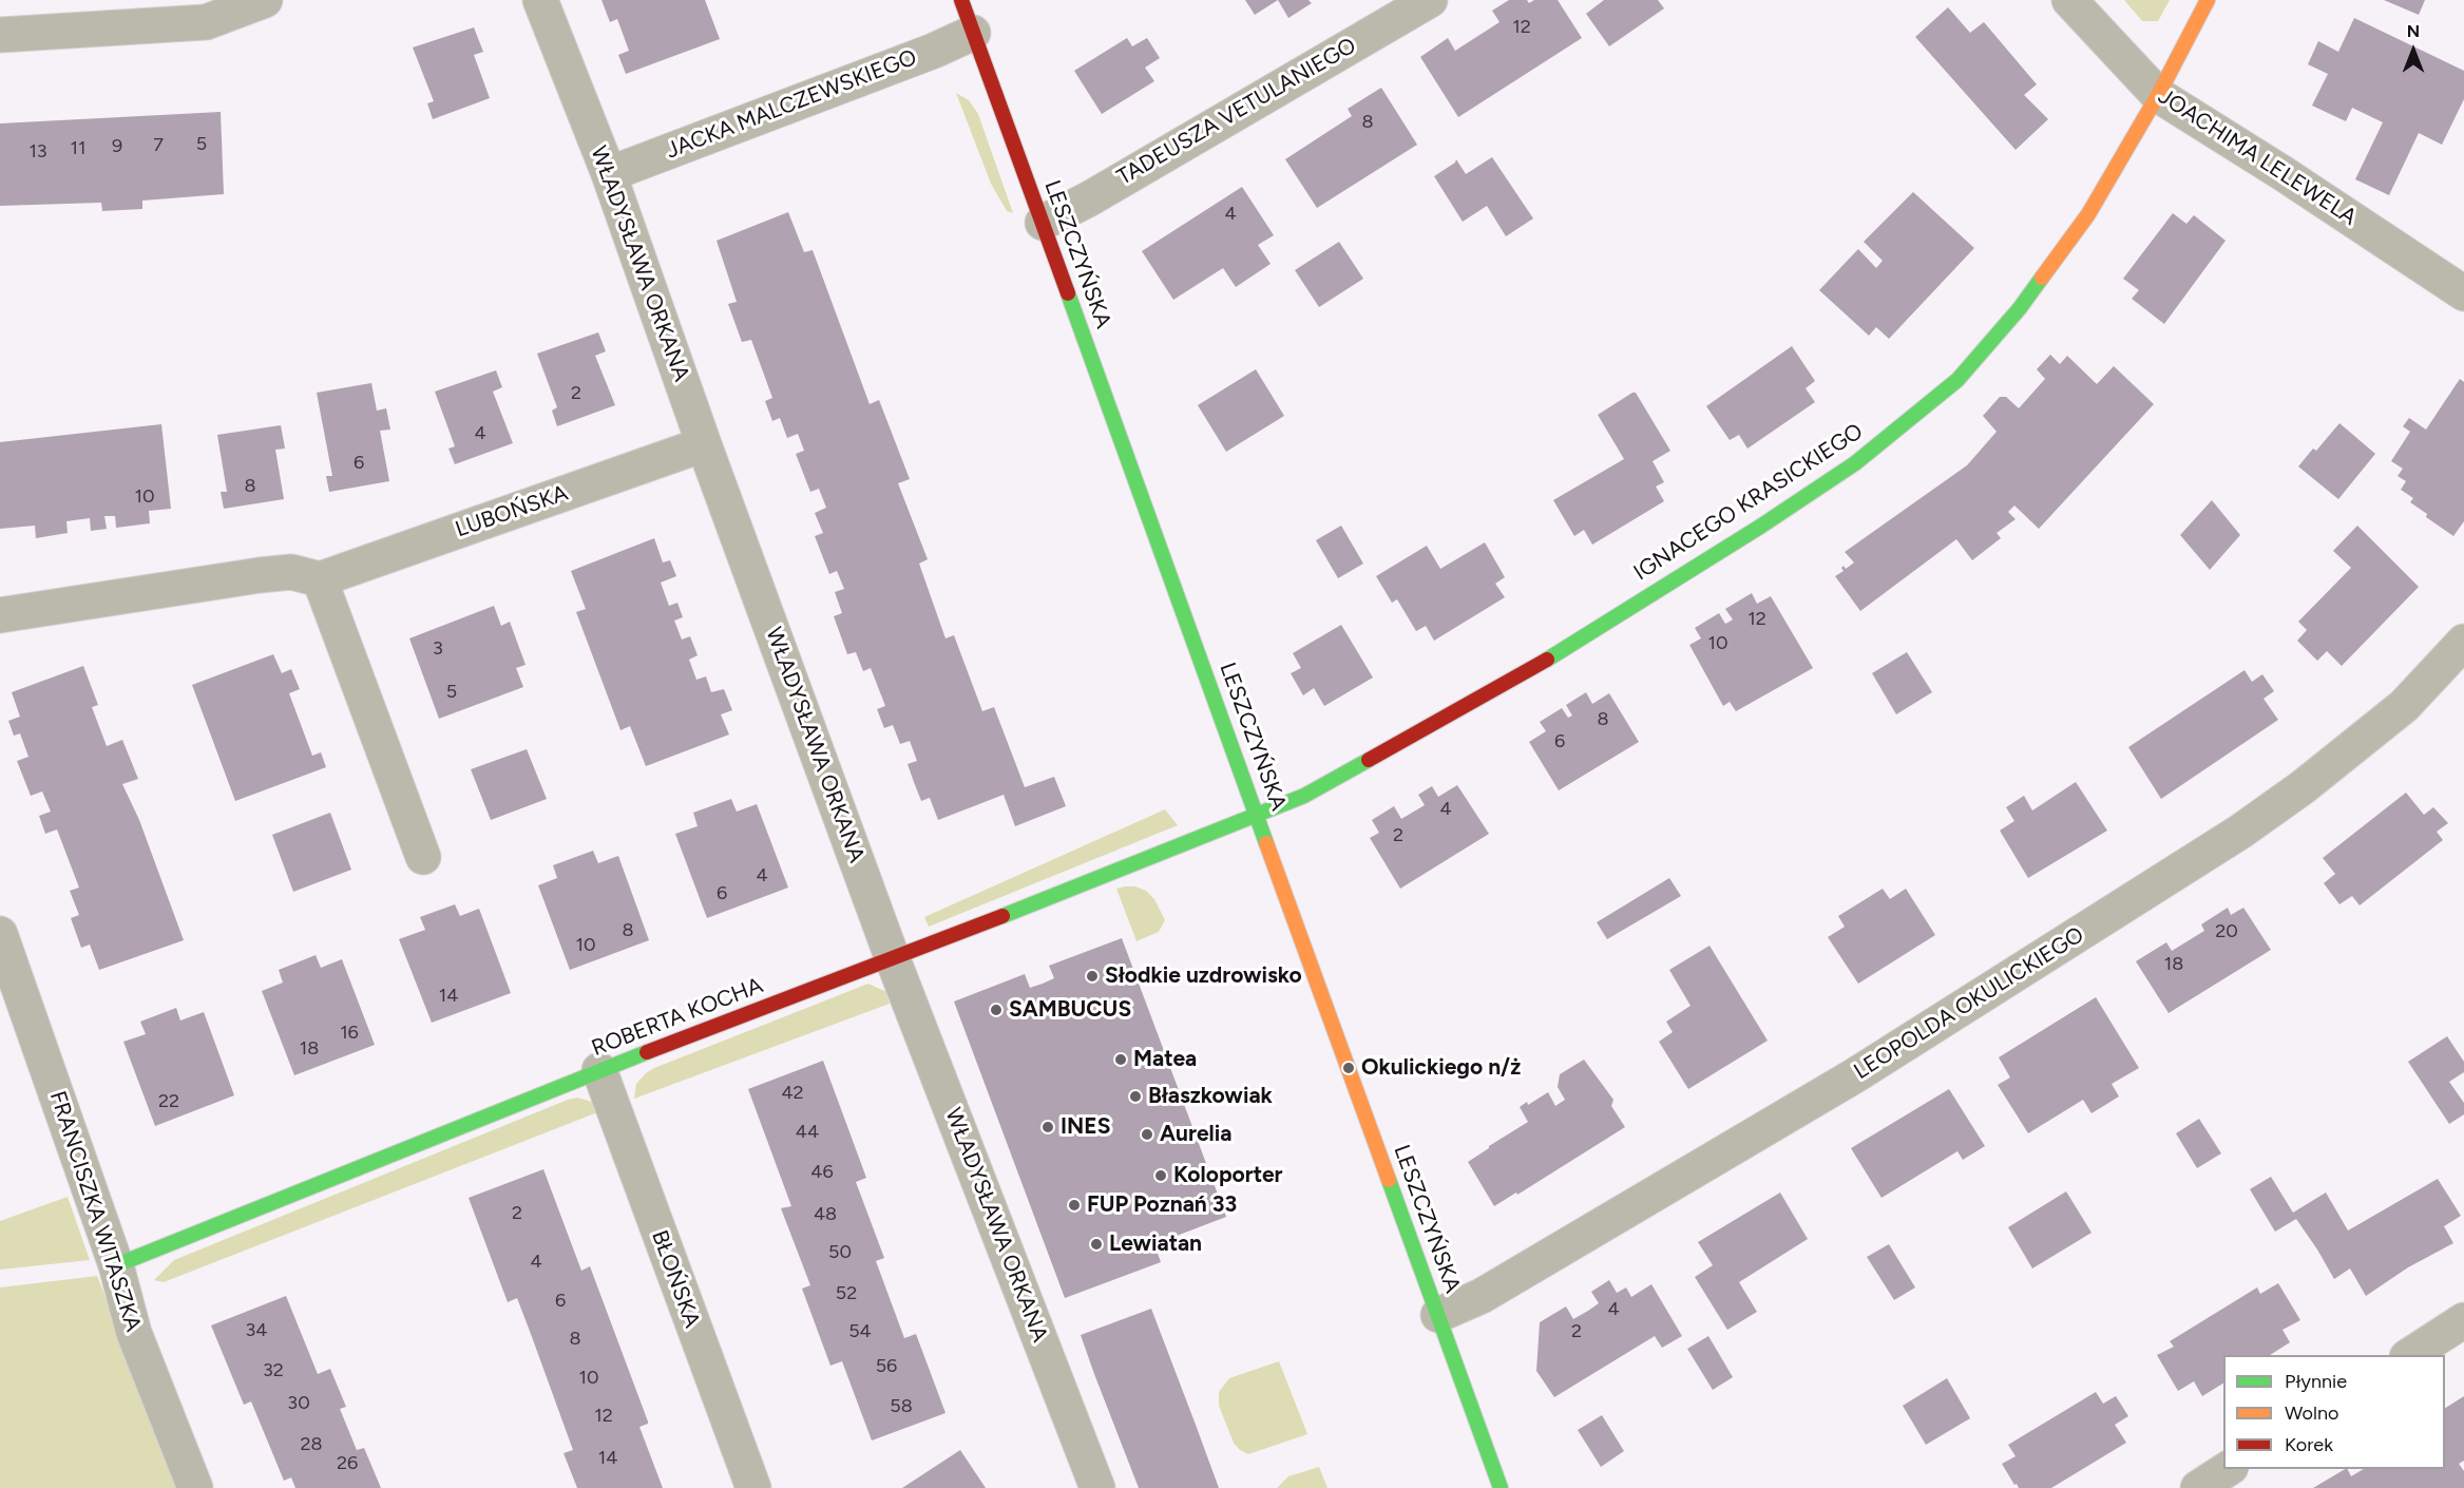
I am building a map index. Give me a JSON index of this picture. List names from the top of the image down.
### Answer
{
  "streets": {
    "street": [
      "JACKA MALCZEWSKIEGO",
      "TADEUSZA VETULANIEGO",
      "JOACHIMA LELEWELA",
      "LESZCZYŃSKA",
      "WŁADYSŁAWA ORKANA",
      "IGNACEGO KRASICKIEGO",
      "LUBOŃSKA",
      "LEOPOLDA OKULICKIEGO",
      "ROBERTA KOCHA",
      "FRANCISZKA WITASZKA",
      "BŁOŃSKA"
    ]
  },
  "crossings": [
    ["JACKA MALCZEWSKIEGO", "LESZCZYŃSKA"],
    ["JACKA MALCZEWSKIEGO", "WŁADYSŁAWA ORKANA"],
    ["TADEUSZA VETULANIEGO", "LESZCZYŃSKA"],
    ["JOACHIMA LELEWELA", "IGNACEGO KRASICKIEGO"],
    ["LESZCZYŃSKA", "IGNACEGO KRASICKIEGO"],
    ["LESZCZYŃSKA", "LEOPOLDA OKULICKIEGO"],
    ["LESZCZYŃSKA", "ROBERTA KOCHA"],
    ["WŁADYSŁAWA ORKANA", "LUBOŃSKA"],
    ["WŁADYSŁAWA ORKANA", "ROBERTA KOCHA"],
    ["IGNACEGO KRASICKIEGO", "ROBERTA KOCHA"],
    ["ROBERTA KOCHA", "FRANCISZKA WITASZKA"],
    ["ROBERTA KOCHA", "BŁOŃSKA"]
  ],
  "places": [
    "Słodkie uzdrowisko",
    "SAMBUCUS",
    "Matea",
    "Okulickiego n/ż",
    "Błaszkowiak",
    "INES",
    "Aurelia",
    "Koloporter",
    "FUP Poznań 33",
    "Lewiatan"
  ],
  "house_numbers": [
    "12",
    "8",
    "5",
    "7",
    "9",
    "11",
    "13",
    "4",
    "2",
    "4",
    "6",
    "8",
    "10",
    "12",
    "10",
    "3",
    "5",
    "8",
    "6",
    "4",
    "2",
    "4",
    "6",
    "8",
    "20",
    "10",
    "18",
    "14",
    "16",
    "18",
    "42",
    "22",
    "44",
    "46",
    "2",
    "48",
    "50",
    "4",
    "52",
    "6",
    "4",
    "34",
    "54",
    "2",
    "8",
    "56",
    "32",
    "10",
    "30",
    "58",
    "12",
    "28",
    "14",
    "26"
  ],
  "legend": ["Płynnie", "Wolno", "Korek"],
  "north": "top"
}
